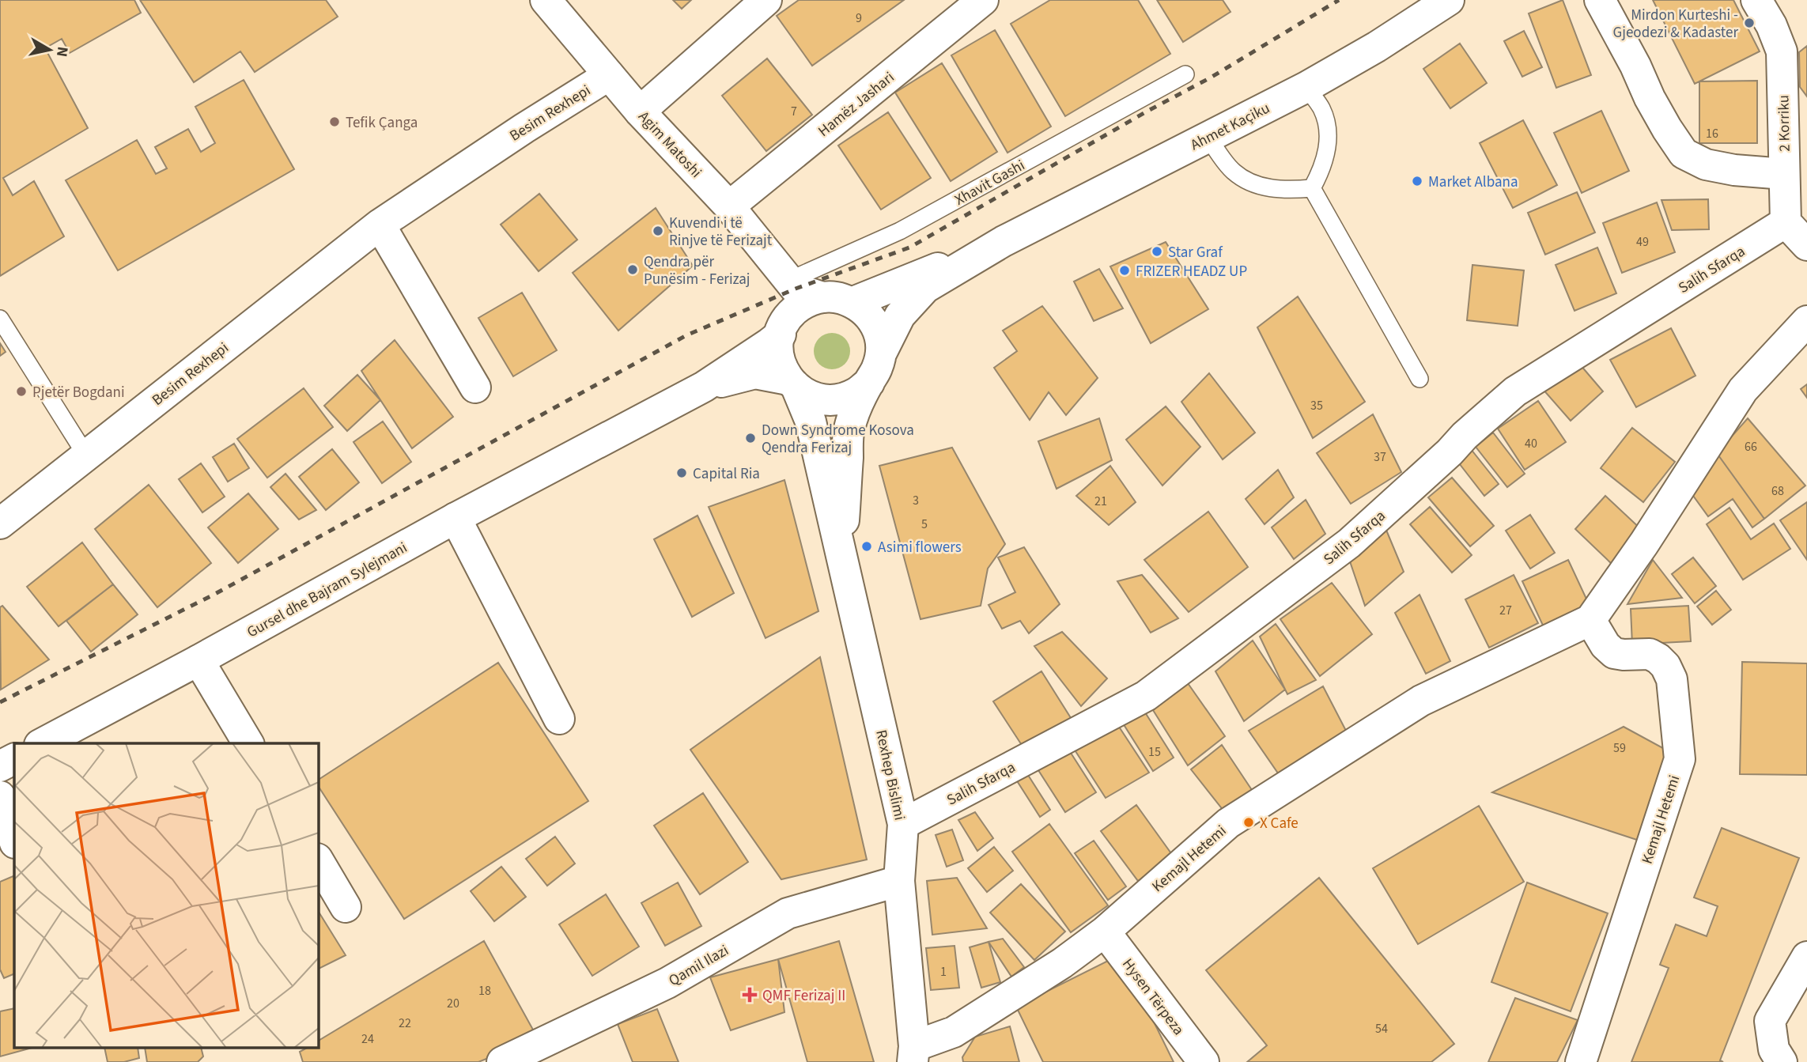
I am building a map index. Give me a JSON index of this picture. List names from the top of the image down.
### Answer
{
  "streets": {
    "street": [
      "Hamëz Jashari",
      "Besim Rexhepi",
      "2 Korriku",
      "Ahmet Kaçiku",
      "Agim Matoshi",
      "Salih Sfarqa",
      "Gursel dhe Bajram Sylejmani",
      "Rexhep Bislimi",
      "Kemajl Hetemi",
      "Qamil Ilazi",
      "Hysen Tërpeza"
    ],
    "lane": ["Xhavit Gashi"]
  },
  "crossings": [
    ["Hamëz Jashari", "Agim Matoshi"],
    ["Besim Rexhepi", "Agim Matoshi"],
    ["2 Korriku", "Salih Sfarqa"],
    ["Ahmet Kaçiku", "Agim Matoshi"],
    ["Ahmet Kaçiku", "Xhavit Gashi"],
    ["Ahmet Kaçiku", "Gursel dhe Bajram Sylejmani"],
    ["Ahmet Kaçiku", "Rexhep Bislimi"],
    ["Agim Matoshi", "Xhavit Gashi"],
    ["Agim Matoshi", "Gursel dhe Bajram Sylejmani"],
    ["Agim Matoshi", "Rexhep Bislimi"],
    ["Xhavit Gashi", "Gursel dhe Bajram Sylejmani"],
    ["Xhavit Gashi", "Rexhep Bislimi"],
    ["Salih Sfarqa", "Rexhep Bislimi"],
    ["Gursel dhe Bajram Sylejmani", "Rexhep Bislimi"],
    ["Rexhep Bislimi", "Kemajl Hetemi"],
    ["Rexhep Bislimi", "Qamil Ilazi"],
    ["Kemajl Hetemi", "Hysen Tërpeza"]
  ],
  "places": {
    "other": [
      "Mirdon Kurteshi - Gjeodezi & Kadaster",
      "Tefik Çanga",
      "Market Albana",
      "Kuvendi i të Rinjve të Ferizajt",
      "Star Graf",
      "Qendra për Punësim - Ferizaj",
      "FRIZER HEADZ UP",
      "Pjetër Bogdani",
      "Down Syndrome Kosova Qendra Ferizaj",
      "Capital Ria",
      "Asimi flowers",
      "X Cafe"
    ],
    "health": ["QMF Ferizaj II"]
  },
  "house_numbers": [
    "9",
    "7",
    "16",
    "49",
    "35",
    "40",
    "66",
    "37",
    "68",
    "3",
    "21",
    "5",
    "27",
    "59",
    "15",
    "1",
    "18",
    "20",
    "22",
    "54",
    "24"
  ],
  "north": "right"
}
